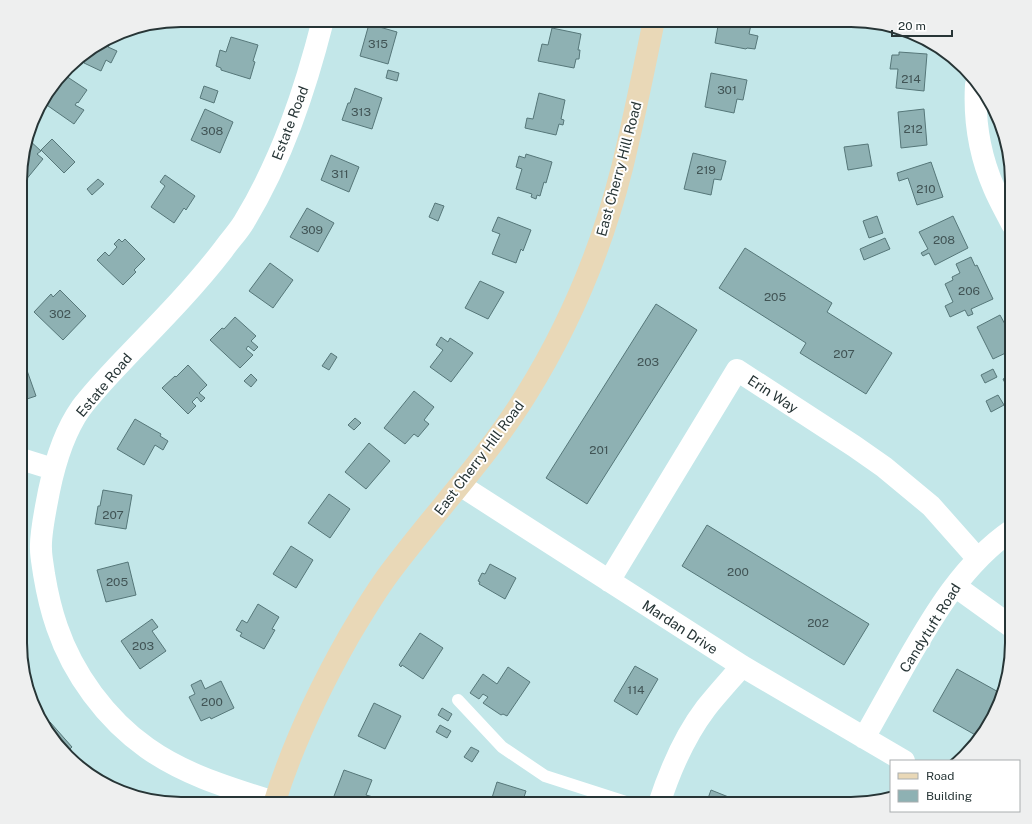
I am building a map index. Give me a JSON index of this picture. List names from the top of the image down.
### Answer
{
  "streets": {
    "main road": ["East Cherry Hill Road"],
    "street": [
      "Estate Road",
      "Erin Way",
      "Mardan Drive",
      "Candytuft Road"
    ]
  },
  "crossings": [
    ["East Cherry Hill Road", "Mardan Drive"],
    ["Erin Way", "Mardan Drive"],
    ["Erin Way", "Candytuft Road"],
    ["Mardan Drive", "Candytuft Road"]
  ],
  "house_numbers": [
    "315",
    "214",
    "301",
    "313",
    "212",
    "308",
    "219",
    "311",
    "210",
    "309",
    "208",
    "206",
    "205",
    "302",
    "207",
    "203",
    "201",
    "207",
    "200",
    "205",
    "202",
    "203",
    "114",
    "200"
  ],
  "legend": ["Road", "Building"],
  "scale_bar": "20 m"
}
